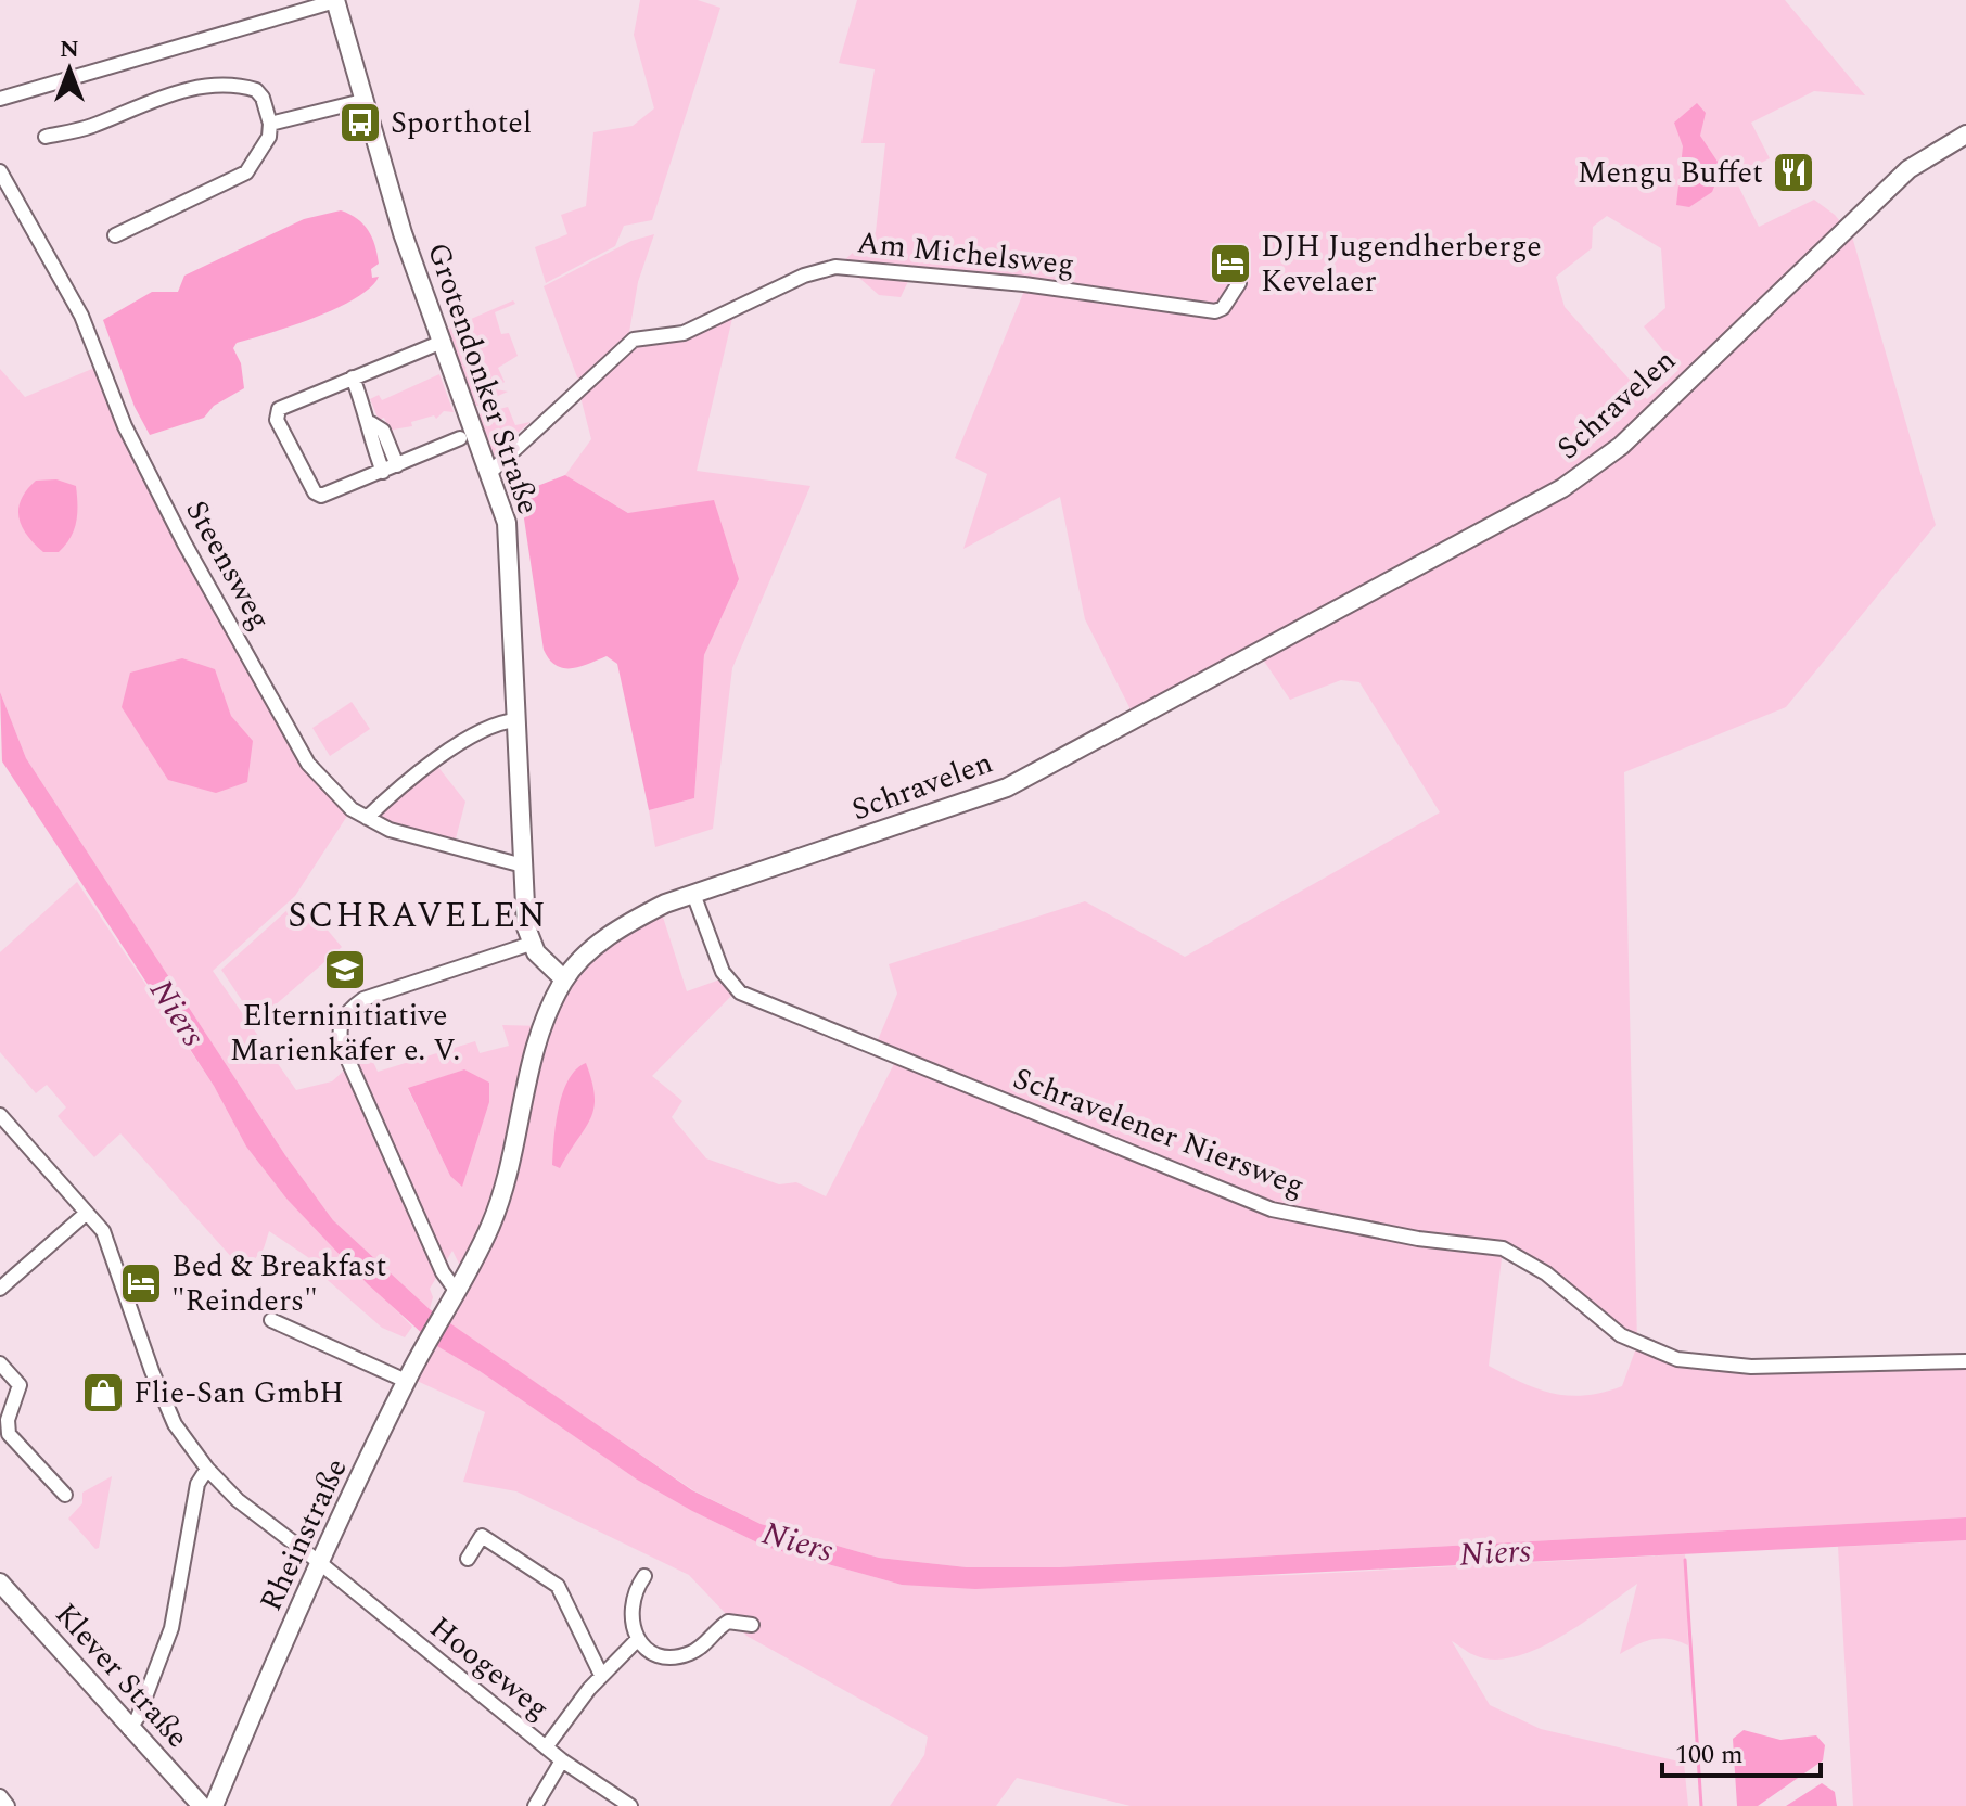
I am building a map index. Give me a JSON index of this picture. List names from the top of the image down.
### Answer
{
  "streets": {
    "main road": [
      "Grotendonker Straße",
      "Schravelen",
      "Rheinstraße",
      "Klever Straße"
    ],
    "street": [
      "Am Michelsweg",
      "Steensweg",
      "Schravelener Niersweg",
      "Hoogeweg"
    ]
  },
  "crossings": [
    ["Am Michelsweg", "Grotendonker Straße"],
    ["Grotendonker Straße", "Steensweg"],
    ["Schravelen", "Schravelener Niersweg"],
    ["Schravelen", "Rheinstraße"],
    ["Rheinstraße", "Hoogeweg"]
  ],
  "districts": ["SCHRAVELEN"],
  "water": ["Niers"],
  "places": {
    "bus stop": ["Sporthotel"],
    "restaurant": ["Mengu Buffet"],
    "hotel": ["DJH Jugendherberge Kevelaer", "Bed & Breakfast \"Reinders\""],
    "school or university": ["Elterninitiative Marienkäfer e. V."],
    "shop": ["Flie-San GmbH"]
  },
  "scale_bar": "100 m",
  "north": "top"
}
